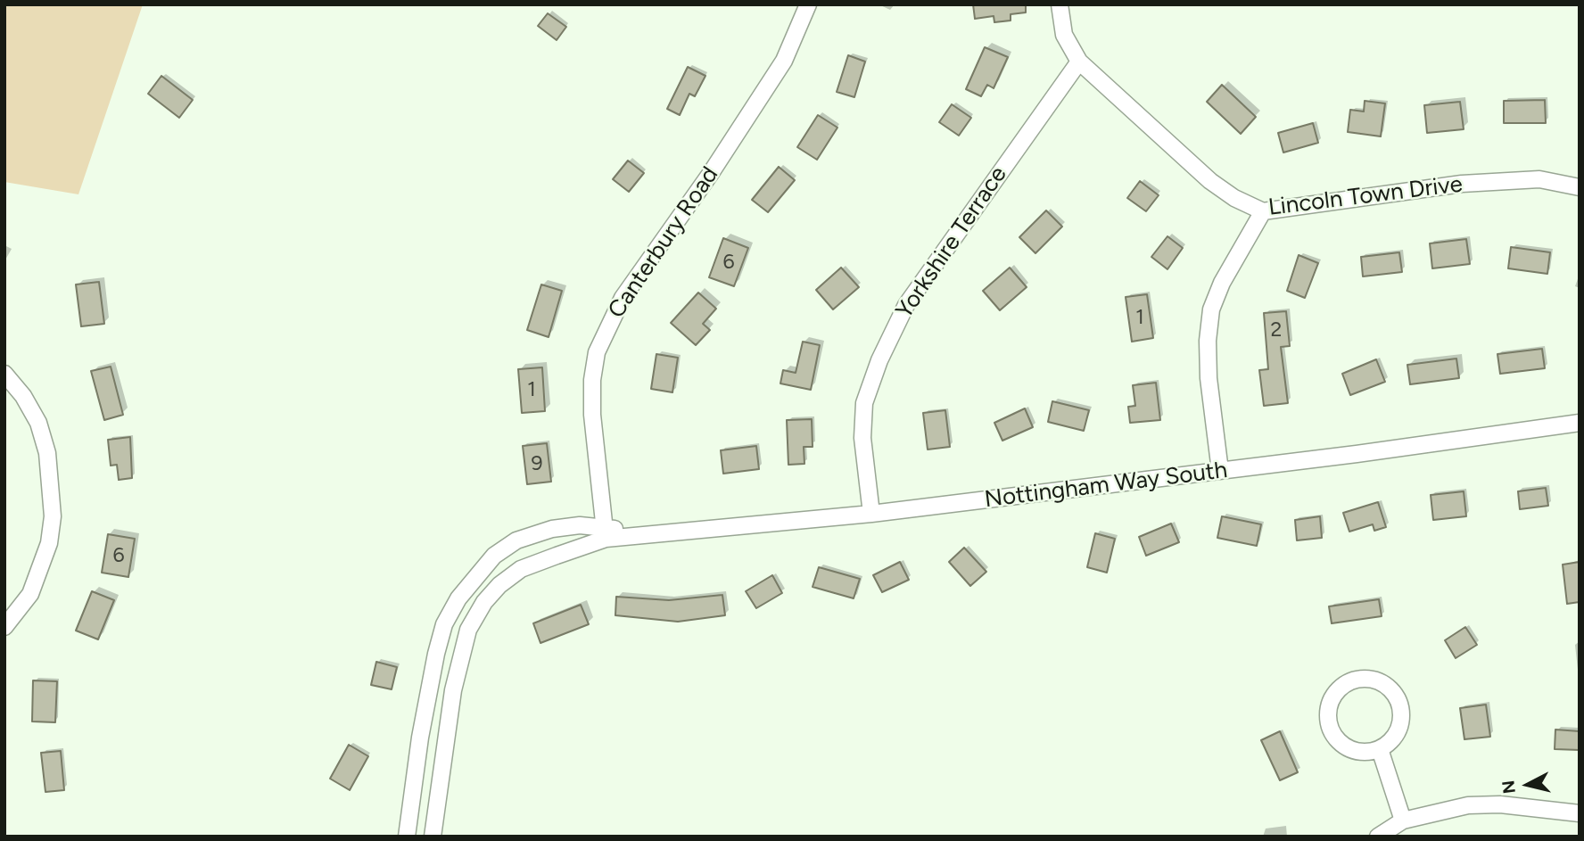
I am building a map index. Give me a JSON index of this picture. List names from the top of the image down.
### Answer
{
  "streets": {
    "street": [
      "Lincoln Town Drive",
      "Canterbury Road",
      "Yorkshire Terrace",
      "Nottingham Way South"
    ]
  },
  "crossings": [
    ["Lincoln Town Drive", "Yorkshire Terrace"],
    ["Canterbury Road", "Nottingham Way South"],
    ["Yorkshire Terrace", "Nottingham Way South"]
  ],
  "house_numbers": [
    "6",
    "1",
    "2",
    "1",
    "9",
    "6"
  ],
  "north": "left"
}
